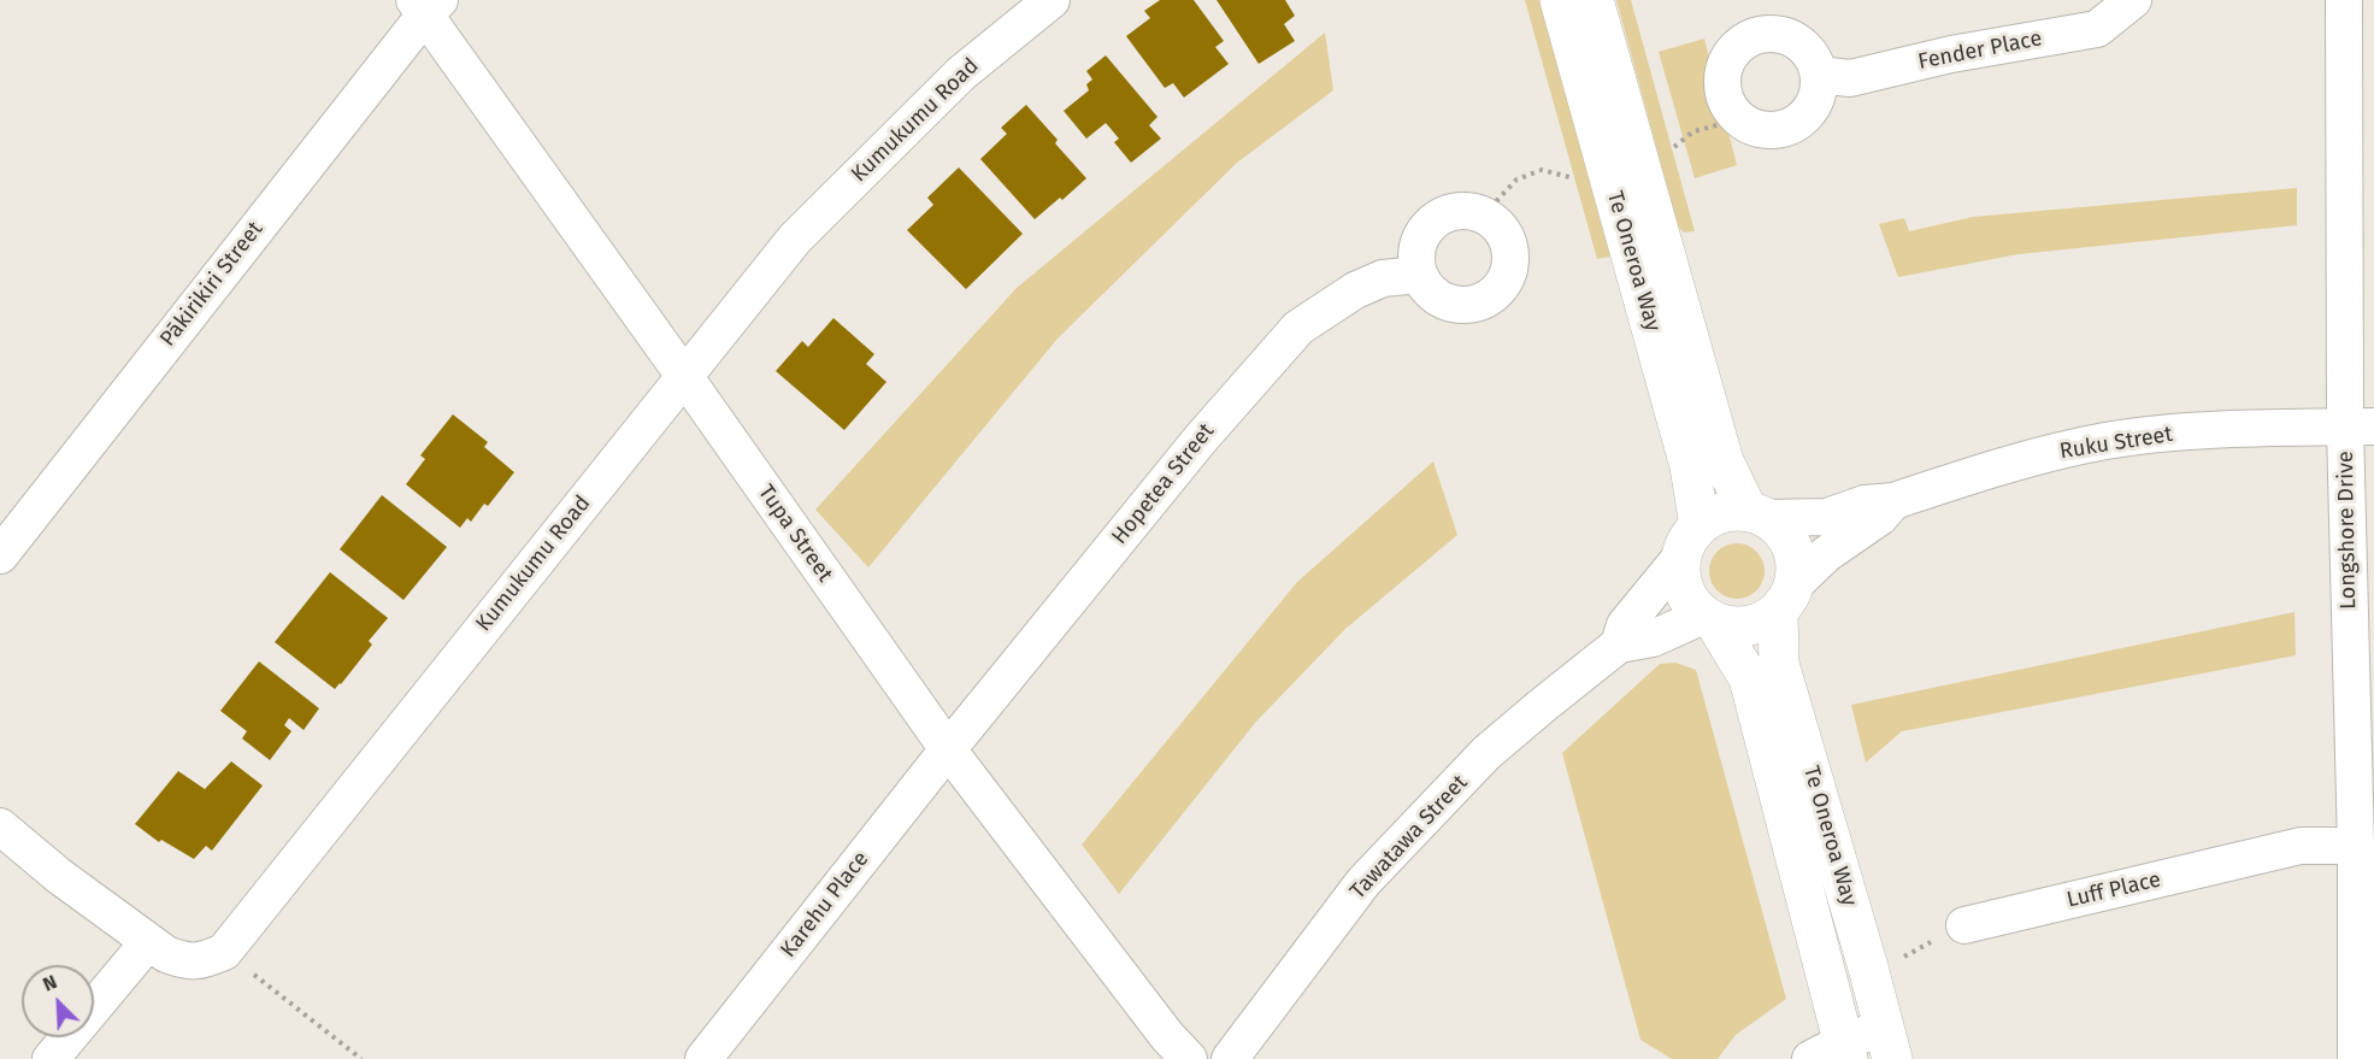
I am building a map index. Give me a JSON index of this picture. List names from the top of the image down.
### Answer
{
  "streets": {
    "street": [
      "Fender Place",
      "Kumukumu Road",
      "Te Oneroa Way",
      "Pākirikiri Street",
      "Ruku Street",
      "Hopetea Street",
      "Longshore Drive",
      "Tupa Street",
      "Tawatawa Street",
      "Luff Place",
      "Karehu Place"
    ]
  },
  "crossings": [
    ["Kumukumu Road", "Tupa Street"],
    ["Te Oneroa Way", "Ruku Street"],
    ["Te Oneroa Way", "Tawatawa Street"],
    ["Pākirikiri Street", "Tupa Street"],
    ["Ruku Street", "Longshore Drive"],
    ["Ruku Street", "Tawatawa Street"],
    ["Hopetea Street", "Tupa Street"],
    ["Hopetea Street", "Karehu Place"],
    ["Longshore Drive", "Luff Place"],
    ["Tupa Street", "Karehu Place"]
  ],
  "north": "top left"
}
